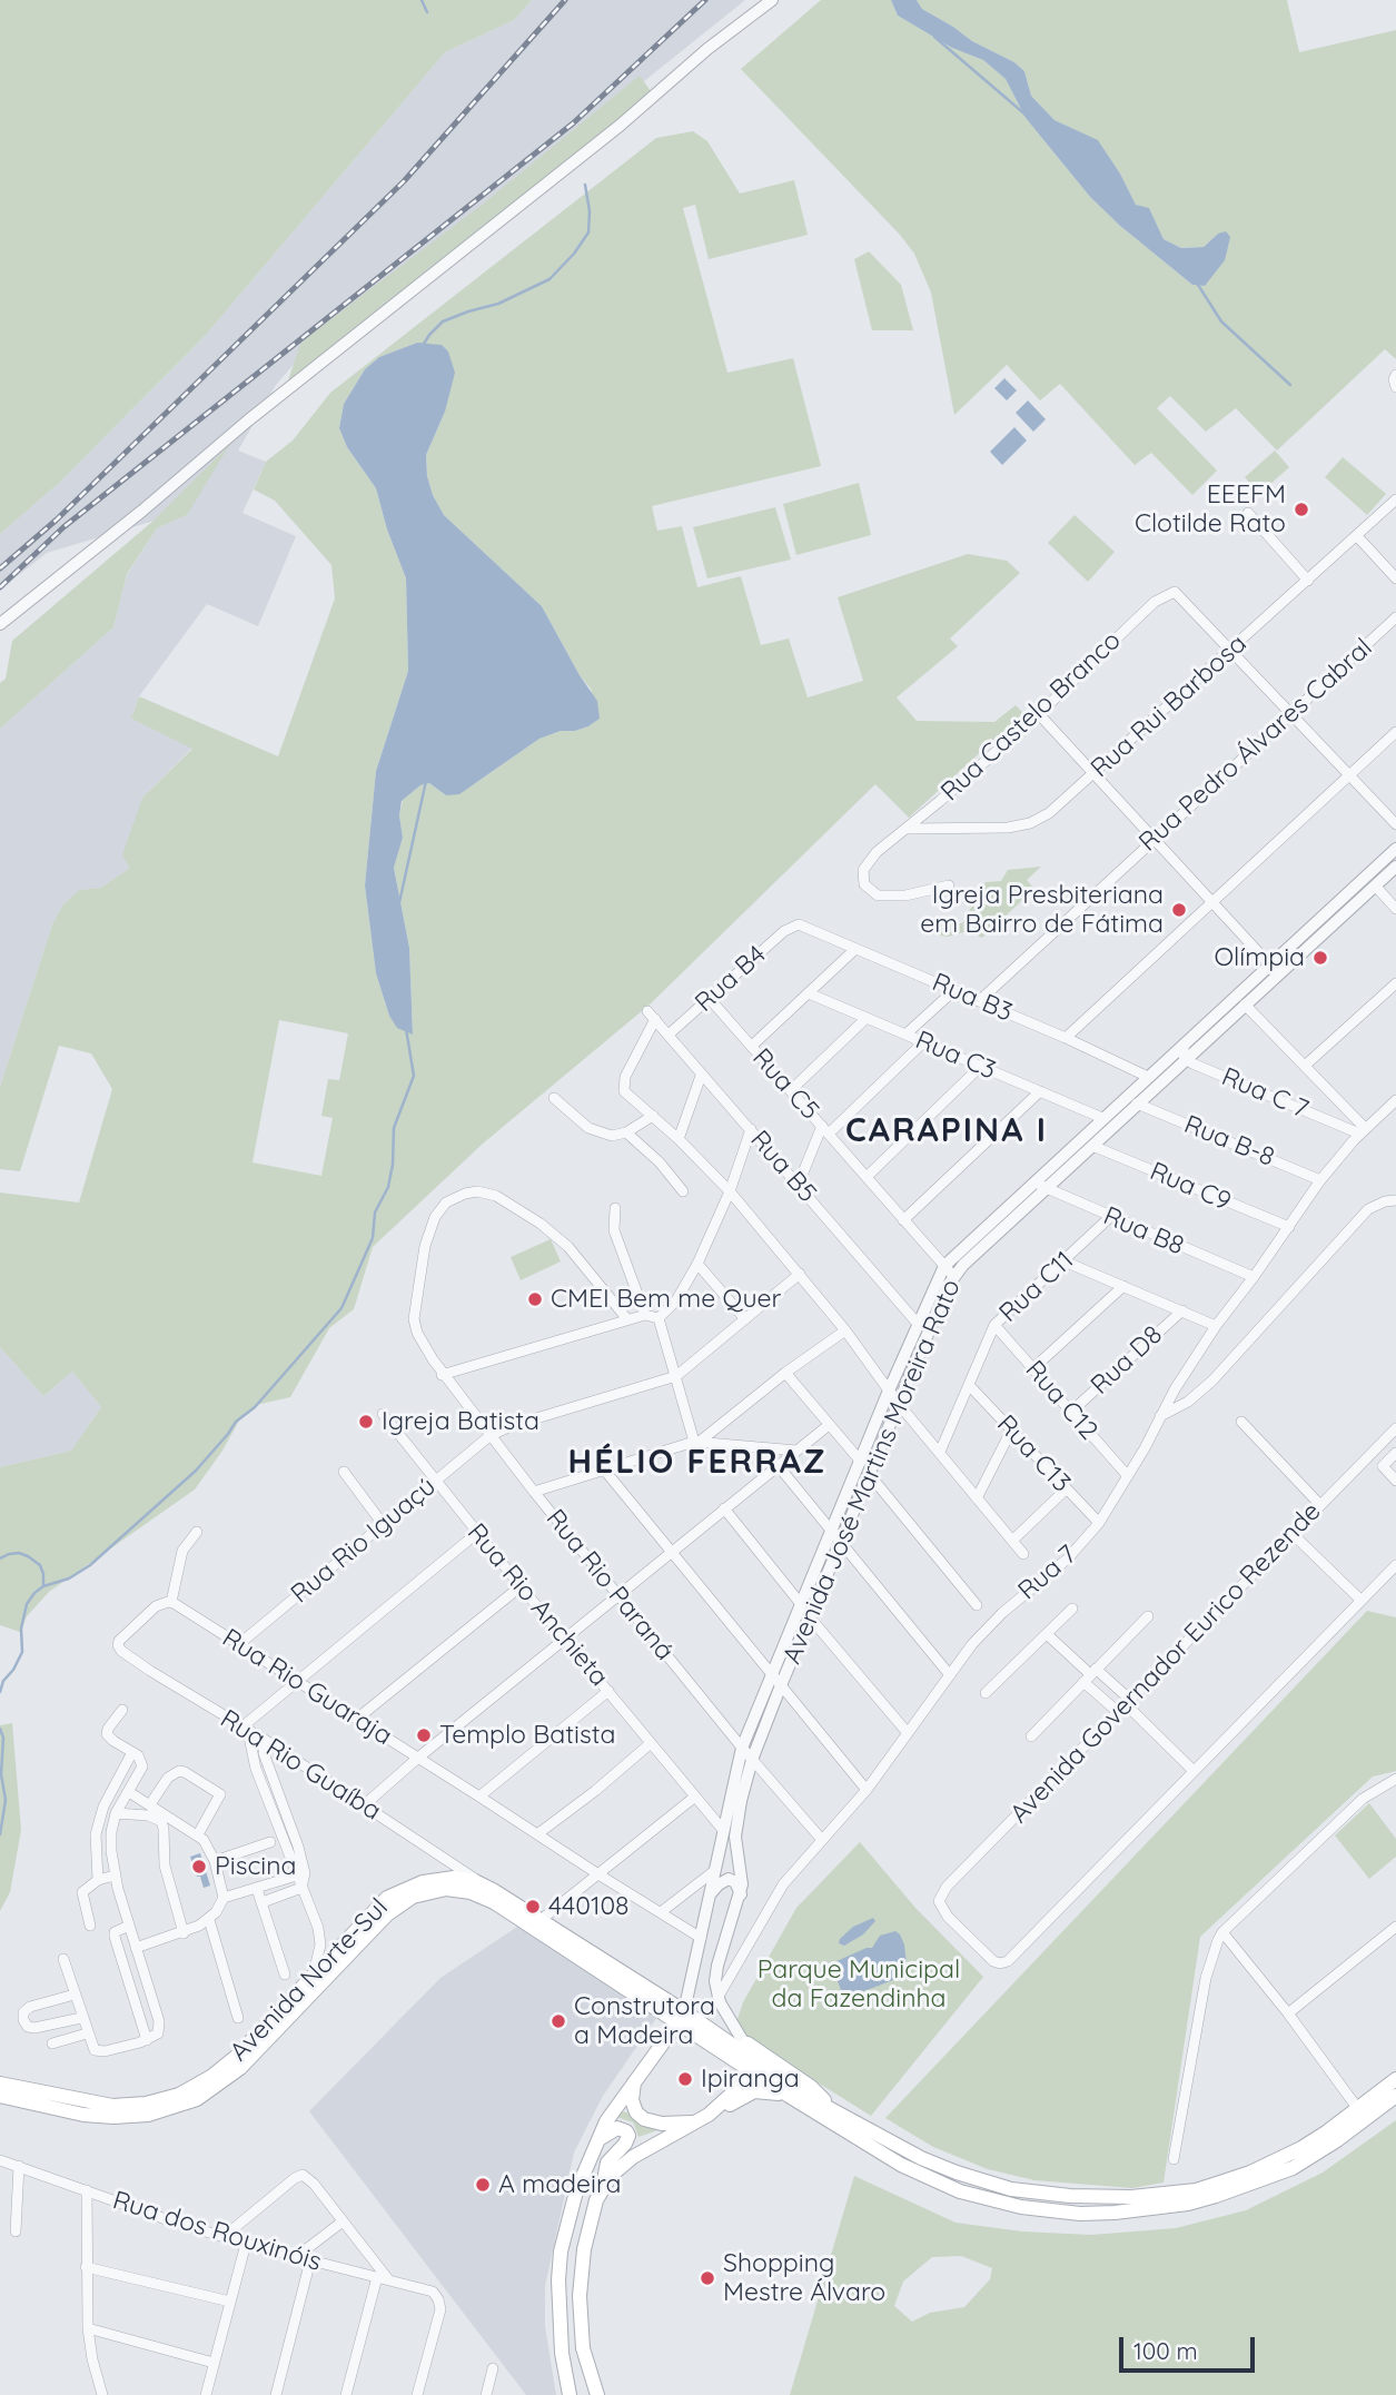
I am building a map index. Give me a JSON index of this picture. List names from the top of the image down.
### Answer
{
  "streets": {
    "main road": ["Avenida Norte-Sul"],
    "street": [
      "Rua Rui Barbosa",
      "Rua Castelo Branco",
      "Rua Pedro Álvares Cabral",
      "Rua B4",
      "Rua B3",
      "Rua C3",
      "Rua C5",
      "Rua C 7",
      "Rua B-8",
      "Rua B5",
      "Rua C9",
      "Rua B8",
      "Rua C11",
      "Rua D8",
      "Rua C12",
      "Rua C13",
      "Avenida José Martins Moreira Rato",
      "Rua Rio Iguaçú",
      "Rua 7",
      "Rua Rio Paraná",
      "Rua Rio Anchieta",
      "Avenida Governador Eurico Rezende",
      "Rua Rio Guaraja",
      "Rua Rio Guaíba",
      "Rua dos Rouxinóis"
    ]
  },
  "crossings": [
    ["Rua Rui Barbosa", "Rua Castelo Branco"],
    ["Rua Pedro Álvares Cabral", "Rua B3"],
    ["Rua B4", "Rua B3"],
    ["Rua B4", "Rua C5"],
    ["Rua B4", "Rua B5"],
    ["Rua B3", "Avenida José Martins Moreira Rato"],
    ["Rua C3", "Avenida José Martins Moreira Rato"],
    ["Rua C5", "Avenida José Martins Moreira Rato"],
    ["Rua C 7", "Avenida José Martins Moreira Rato"],
    ["Rua C 7", "Rua 7"],
    ["Rua B-8", "Avenida José Martins Moreira Rato"],
    ["Rua B-8", "Rua 7"],
    ["Rua B5", "Avenida José Martins Moreira Rato"],
    ["Rua C9", "Avenida José Martins Moreira Rato"],
    ["Rua C9", "Rua 7"],
    ["Rua B8", "Rua C11"],
    ["Rua B8", "Avenida José Martins Moreira Rato"],
    ["Rua B8", "Rua 7"],
    ["Rua C11", "Rua C12"],
    ["Rua C11", "Rua C13"],
    ["Rua D8", "Rua C12"],
    ["Rua C12", "Rua 7"],
    ["Rua C13", "Rua 7"],
    ["Avenida José Martins Moreira Rato", "Rua 7"],
    ["Avenida José Martins Moreira Rato", "Rua Rio Paraná"],
    ["Avenida José Martins Moreira Rato", "Rua Rio Anchieta"],
    ["Avenida José Martins Moreira Rato", "Rua Rio Guaraja"],
    ["Avenida José Martins Moreira Rato", "Avenida Norte-Sul"],
    ["Rua Rio Iguaçú", "Rua Rio Paraná"],
    ["Rua Rio Iguaçú", "Rua Rio Anchieta"],
    ["Rua Rio Iguaçú", "Rua Rio Guaraja"],
    ["Rua 7", "Rua Rio Paraná"],
    ["Rua Rio Guaraja", "Rua Rio Guaíba"],
    ["Rua Rio Guaíba", "Avenida Norte-Sul"]
  ],
  "districts": ["CARAPINA I", "HÉLIO FERRAZ"],
  "parks": ["Parque Municipal da Fazendinha"],
  "places": [
    "EEEFM Clotilde Rato",
    "Igreja Presbiteriana em Bairro de Fátima",
    "Olímpia",
    "CMEI Bem me Quer",
    "Igreja Batista",
    "Templo Batista",
    "Piscina",
    "440108",
    "Construtora a Madeira",
    "Ipiranga",
    "A madeira",
    "Shopping Mestre Álvaro"
  ],
  "scale_bar": "100 m"
}
